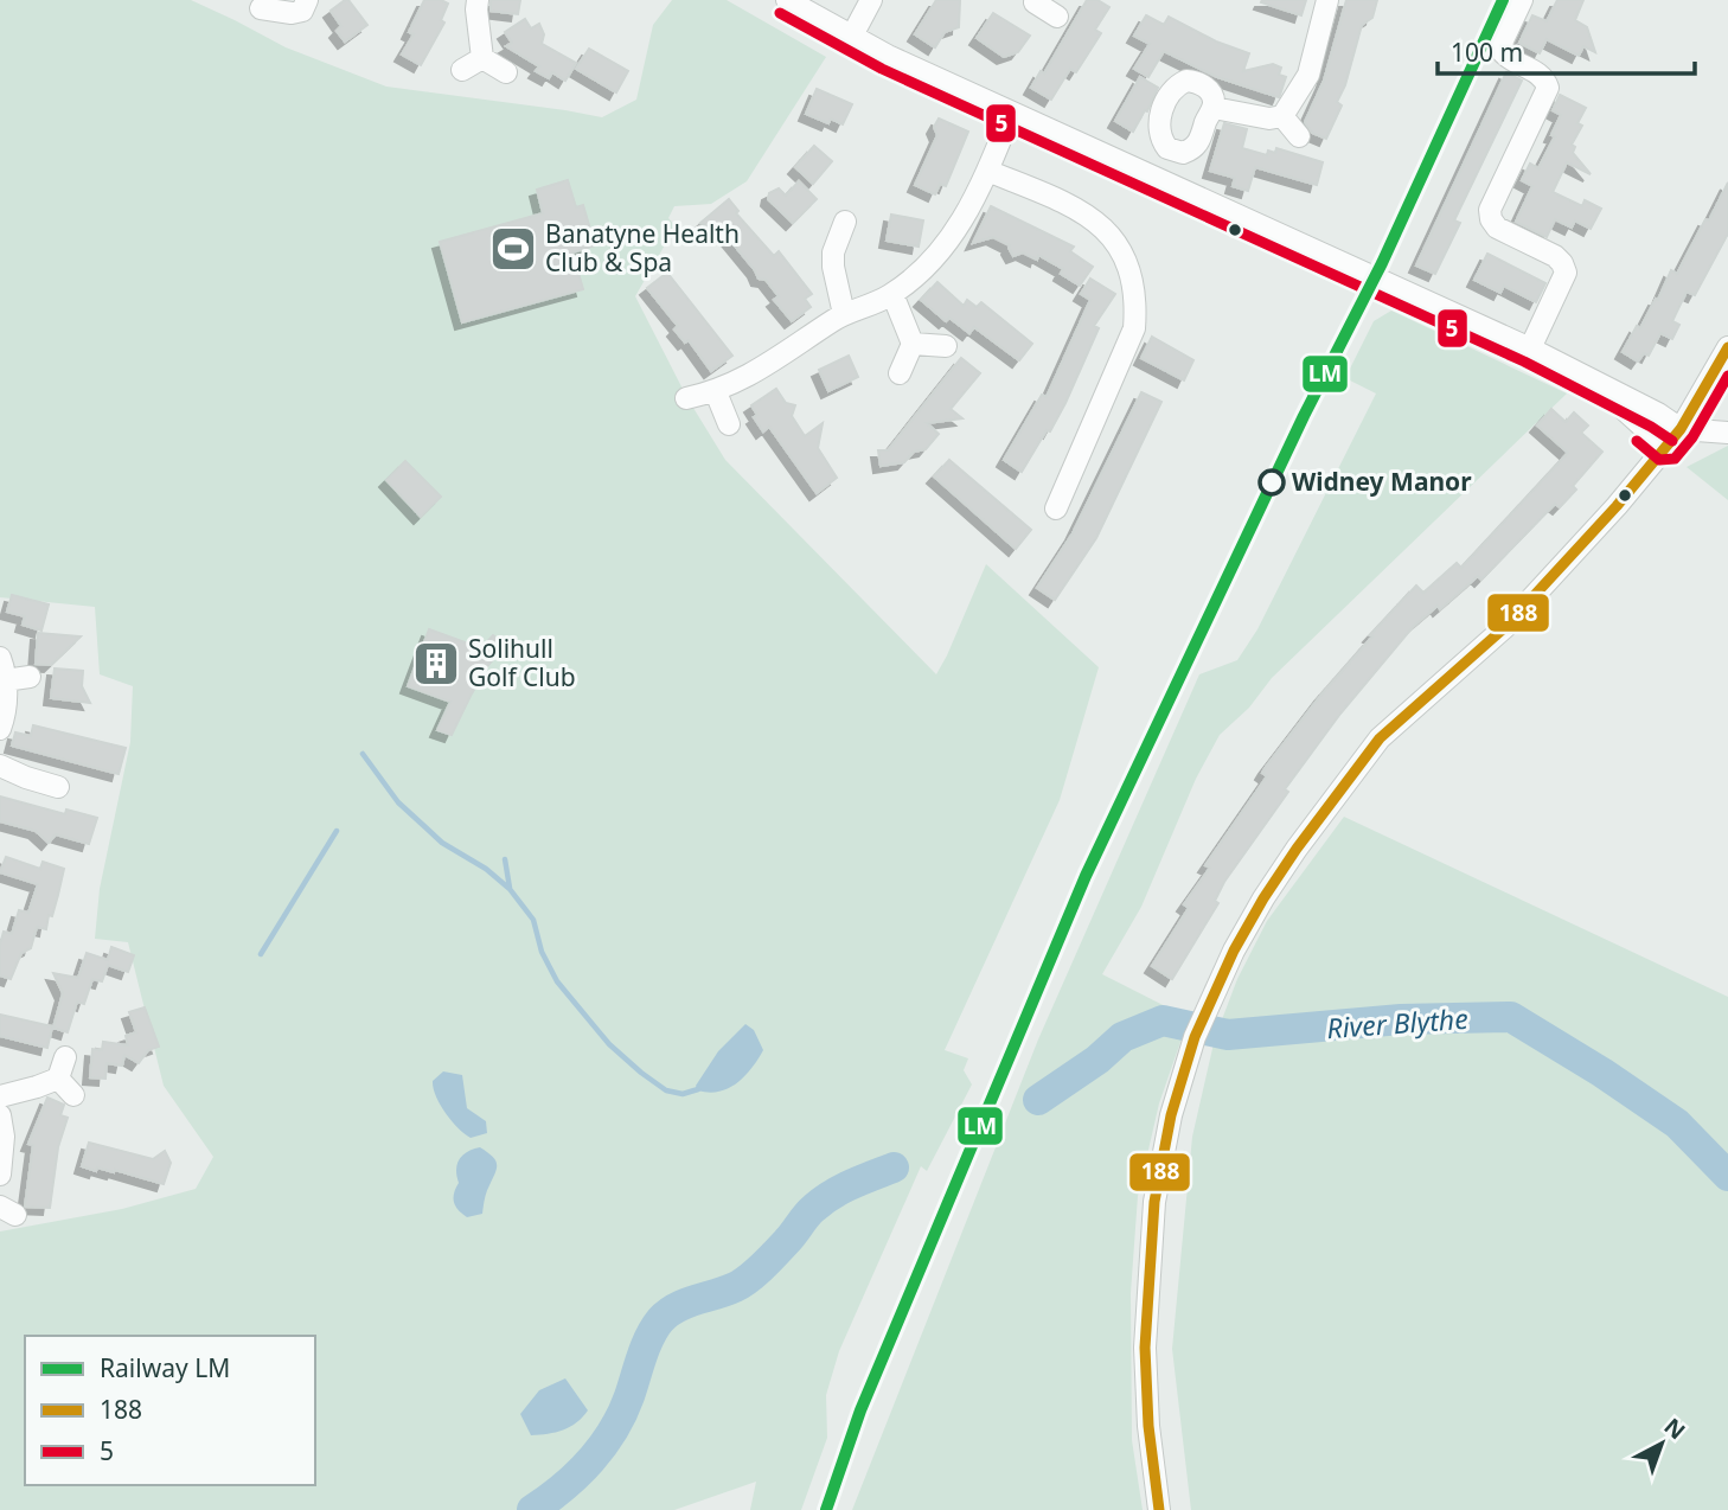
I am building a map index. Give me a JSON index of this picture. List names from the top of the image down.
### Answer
{
  "water": ["River Blythe"],
  "places": {
    "sports": ["Banatyne Health Club & Spa"],
    "other": ["Widney Manor"],
    "building": ["Solihull Golf Club"]
  },
  "lines": ["rail line LM", "transit line 5", "transit line 188"],
  "legend": ["Railway LM", "188", "5"],
  "scale_bar": "100 m",
  "north": "top right"
}
